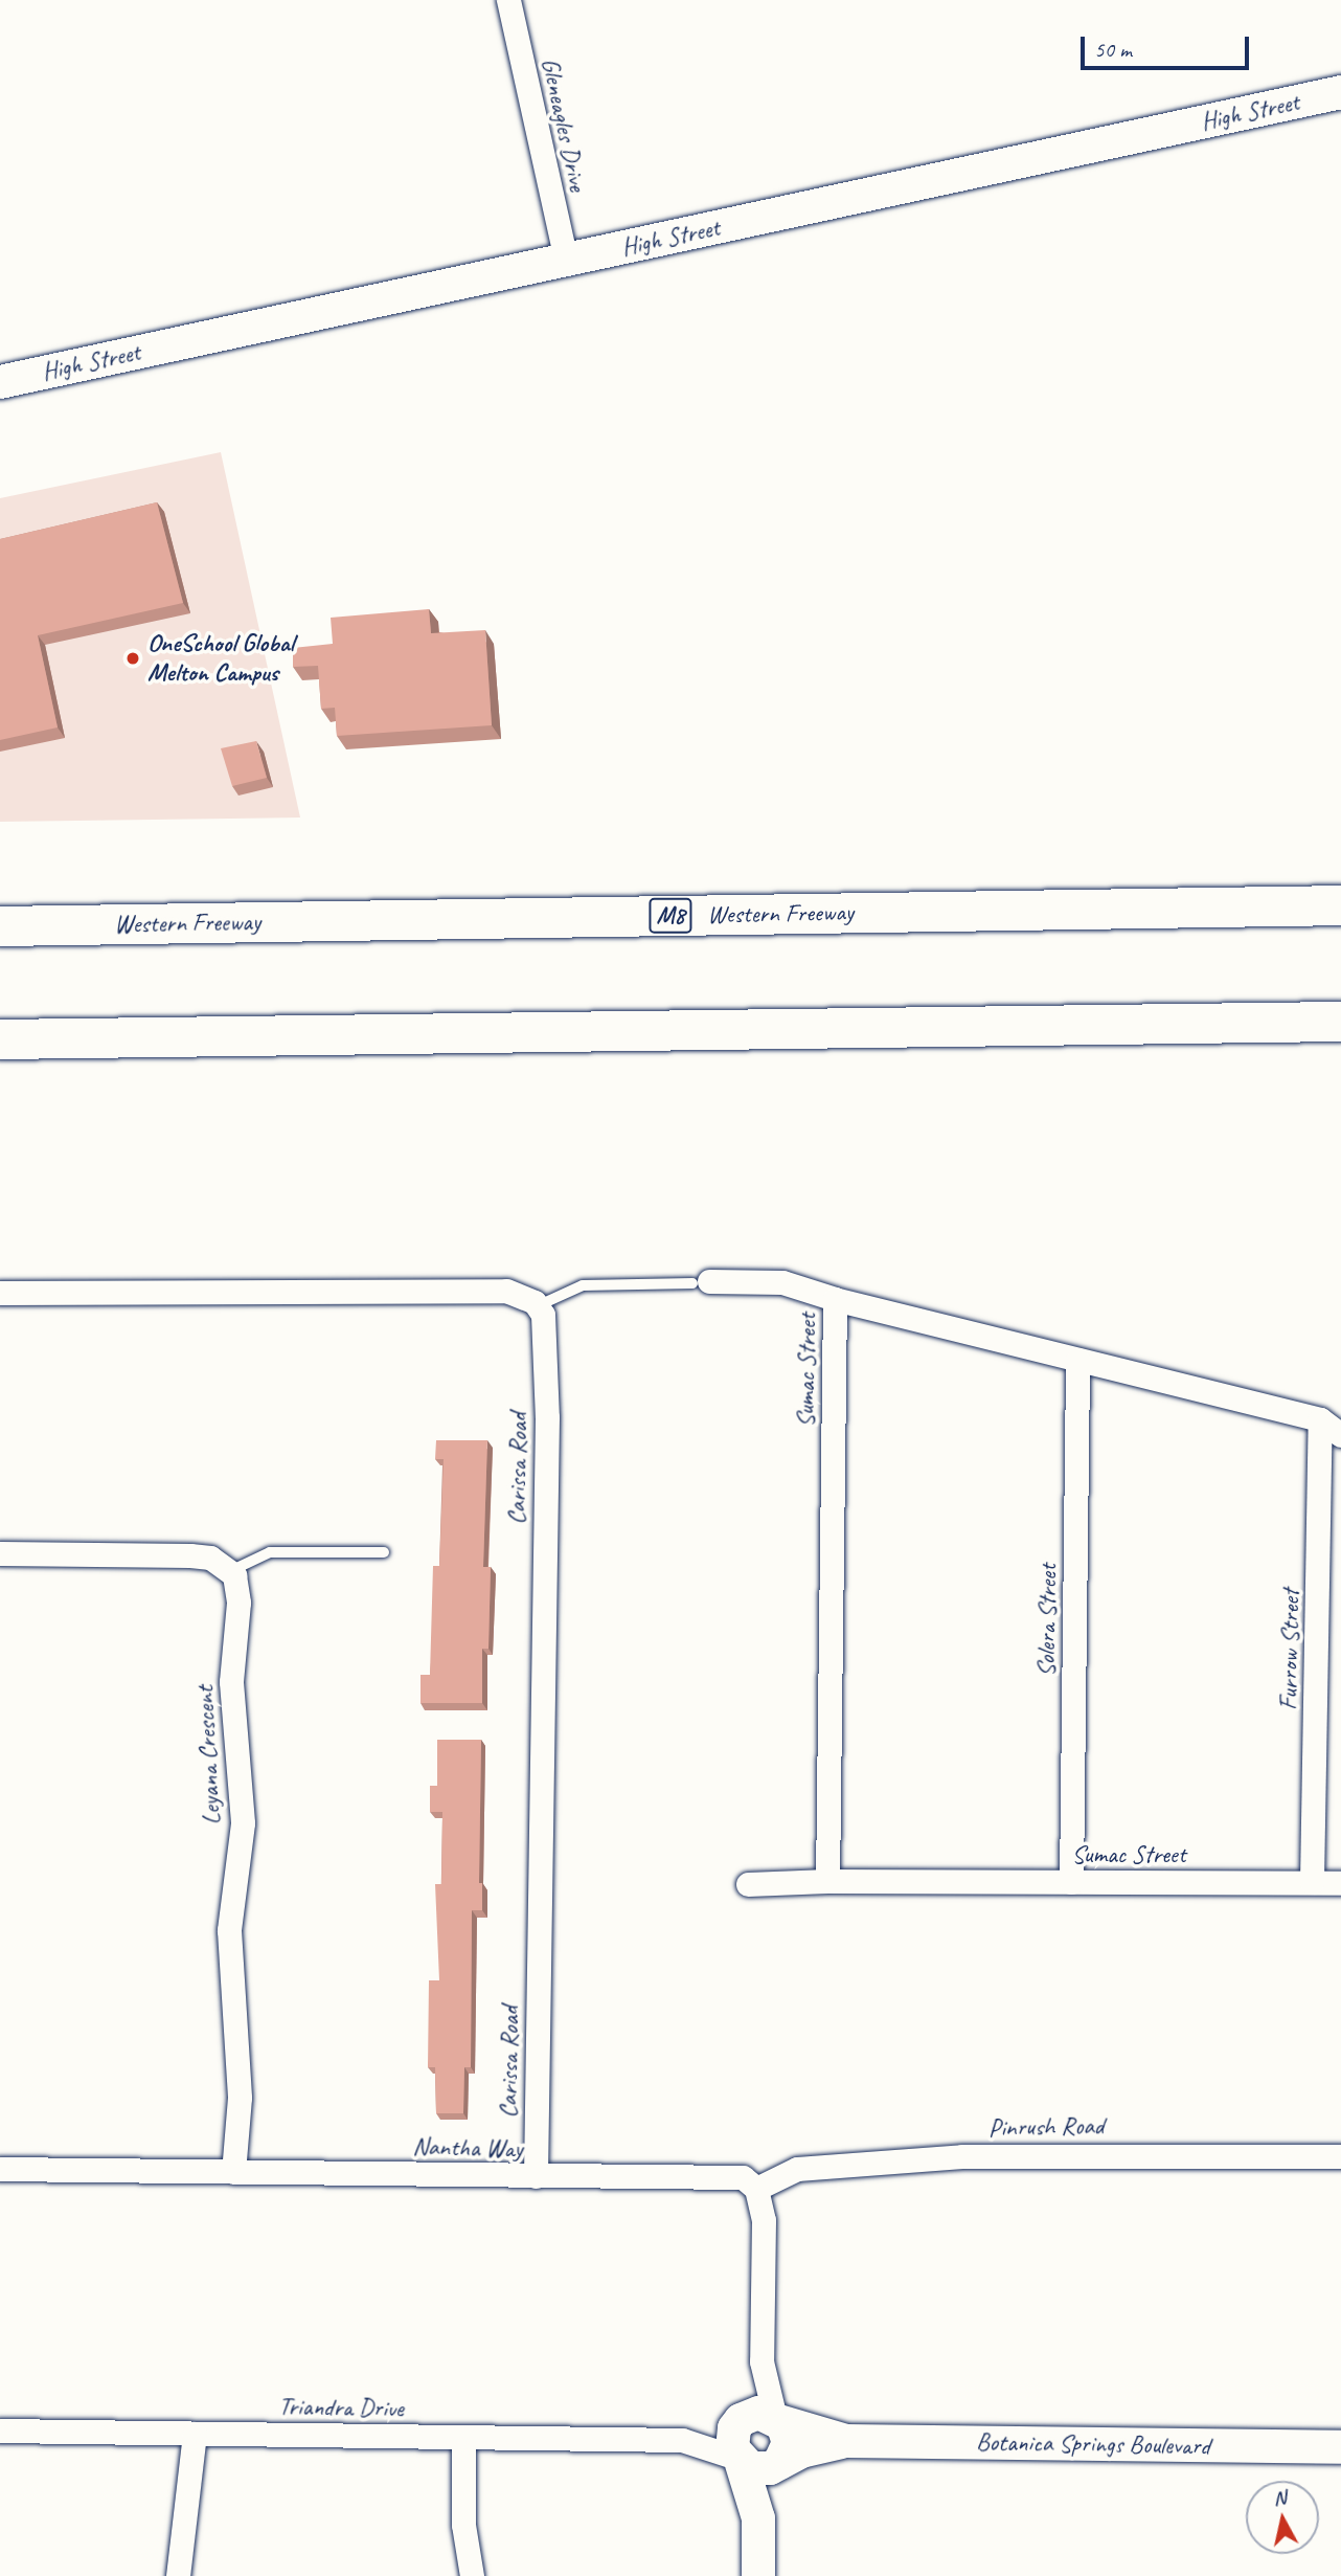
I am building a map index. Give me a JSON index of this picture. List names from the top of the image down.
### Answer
{
  "streets": {
    "highway": ["Western Freeway", "M8"],
    "main road": ["High Street", "Botanica Springs Boulevard"],
    "street": [
      "Gleneagles Drive",
      "Sumac Street",
      "Carissa Road",
      "Solera Street",
      "Furrow Street",
      "Leyana Crescent",
      "Pinrush Road",
      "Nantha Way",
      "Triandra Drive"
    ]
  },
  "crossings": [
    ["High Street", "Gleneagles Drive"],
    ["Sumac Street", "Solera Street"],
    ["Sumac Street", "Furrow Street"],
    ["Carissa Road", "Nantha Way"],
    ["Leyana Crescent", "Nantha Way"],
    ["Pinrush Road", "Nantha Way"],
    ["Triandra Drive", "Botanica Springs Boulevard"]
  ],
  "places": ["OneSchool Global Melton Campus"],
  "scale_bar": "50 m",
  "north": "top"
}
